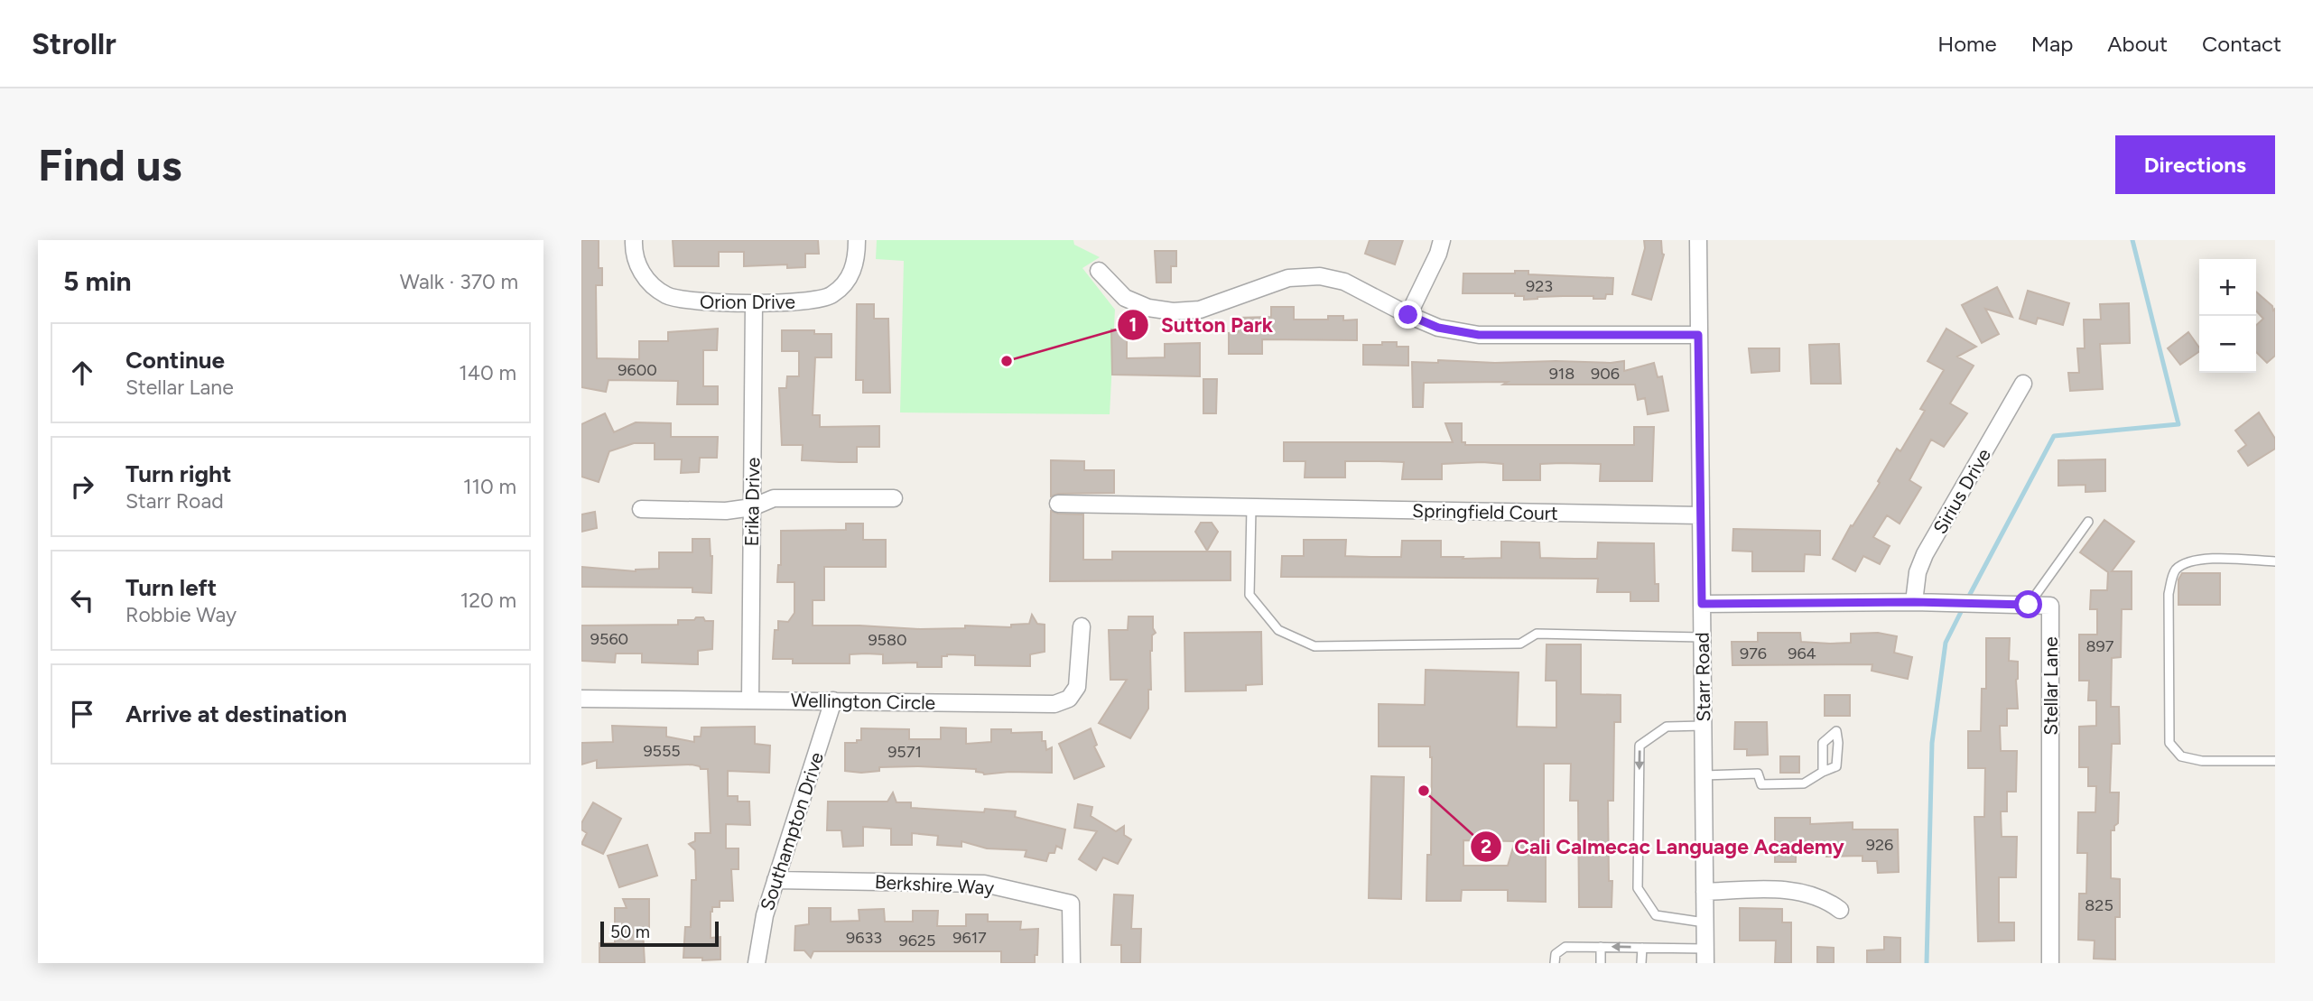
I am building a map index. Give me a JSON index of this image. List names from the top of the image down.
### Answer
{
  "streets": {
    "street": [
      "Orion Drive",
      "Sirius Drive",
      "Erika Drive",
      "Springfield Court",
      "Starr Road",
      "Stellar Lane",
      "Wellington Circle",
      "Southampton Drive",
      "Berkshire Way"
    ]
  },
  "crossings": [
    ["Orion Drive", "Erika Drive"],
    ["Sirius Drive", "Stellar Lane"],
    ["Erika Drive", "Wellington Circle"],
    ["Springfield Court", "Starr Road"],
    ["Starr Road", "Stellar Lane"],
    ["Wellington Circle", "Southampton Drive"],
    ["Southampton Drive", "Berkshire Way"]
  ],
  "places": ["Sutton Park", "Cali Calmecac Language Academy"],
  "house_numbers": [
    "923",
    "9600",
    "918",
    "906",
    "9560",
    "9580",
    "897",
    "976",
    "964",
    "9555",
    "9571",
    "926",
    "825",
    "9633",
    "9617",
    "9625"
  ],
  "scale_bar": "50 m",
  "page": {
    "header": "Strollr",
    "nav": [
      "Home",
      "Map",
      "About",
      "Contact"
    ],
    "buttons": "Directions",
    "title": "Find us",
    "heading": ["5 min", "Walk · 370 m"],
    "map_buttons": ["+", "−"],
    "list": [
      ["Continue", "Stellar Lane", "140 m"],
      ["Turn right", "Starr Road", "110 m"],
      ["Turn left", "Robbie Way", "120 m"],
      "Arrive at destination"
    ],
    "scale": "50 m"
  }
}
